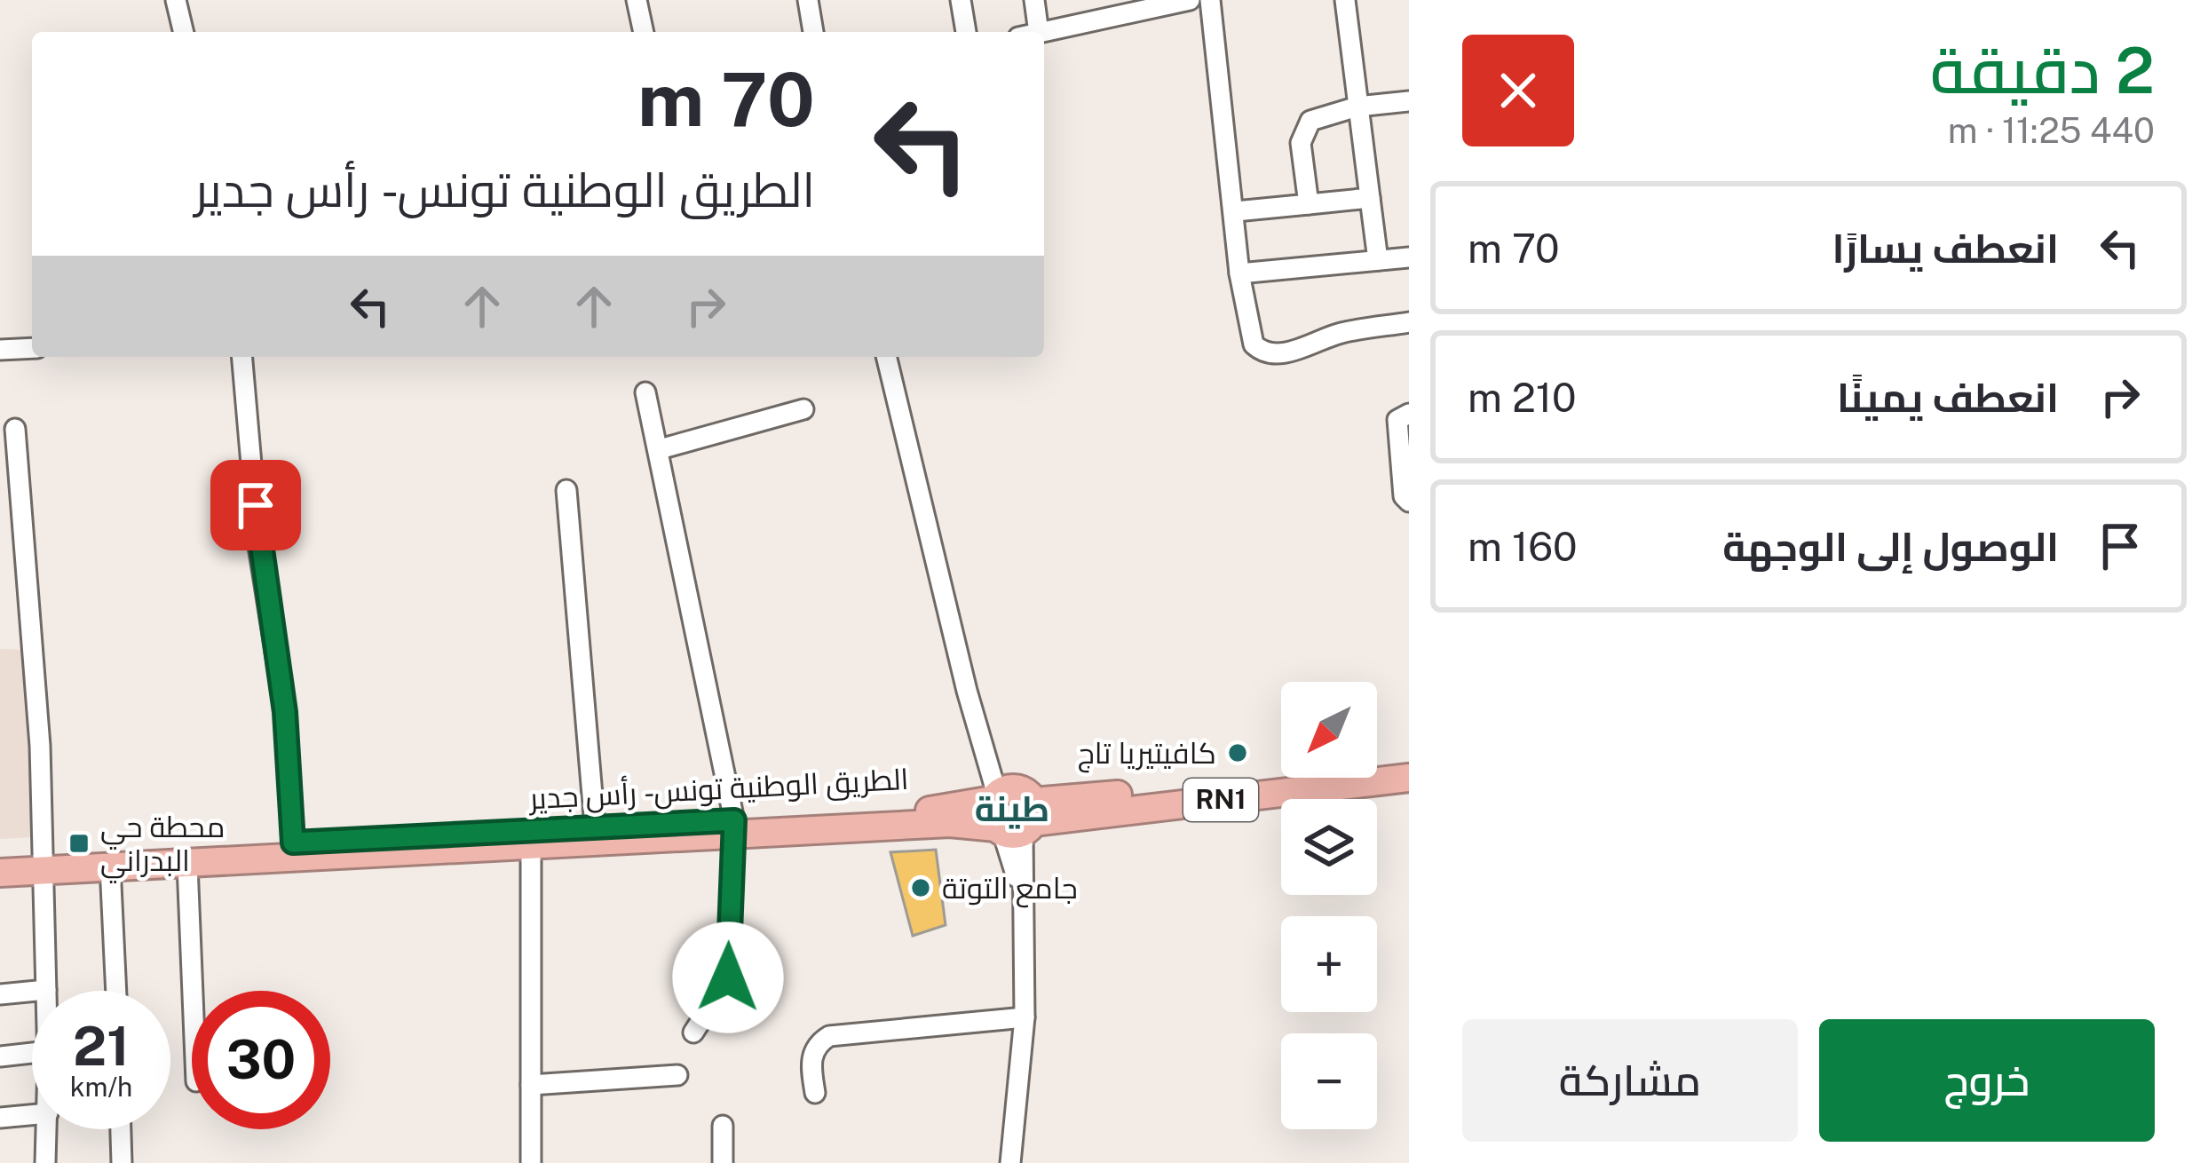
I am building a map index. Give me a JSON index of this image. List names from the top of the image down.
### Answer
{
  "streets": {
    "highway": ["الطريق الوطنية تونس - رأس جدير", "RN1"]
  },
  "districts": ["طينة"],
  "places": {
    "other": ["كافيتيريا تاج", "جامع التوتة"],
    "transit": ["محطة حي البدراني"]
  },
  "north": "bottom left",
  "page": {
    "heading": ["2 دقيقة", "440 m · 11:25"],
    "turn": ["70 m", "الطريق الوطنية تونس - رأس جدير"],
    "list": [
      {
        "name": "انعطف يسارًا",
        "value": "70 m"
      },
      {
        "name": "انعطف يمينًا",
        "value": "210 m"
      },
      {
        "name": "الوصول إلى الوجهة",
        "value": "160 m"
      }
    ],
    "map_buttons": ["+", "−"],
    "speed": "21 km/h",
    "limit": "30",
    "buttons": ["خروج", "مشاركة"]
  }
}
